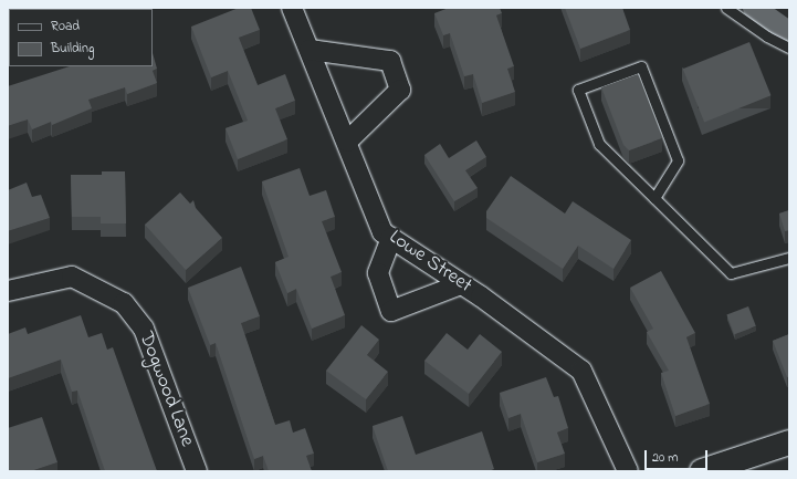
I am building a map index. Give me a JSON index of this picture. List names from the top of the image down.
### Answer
{
  "streets": {
    "street": ["Lowe Street", "Dogwood Lane"]
  },
  "legend": ["Road", "Building"],
  "scale_bar": "20 m"
}
